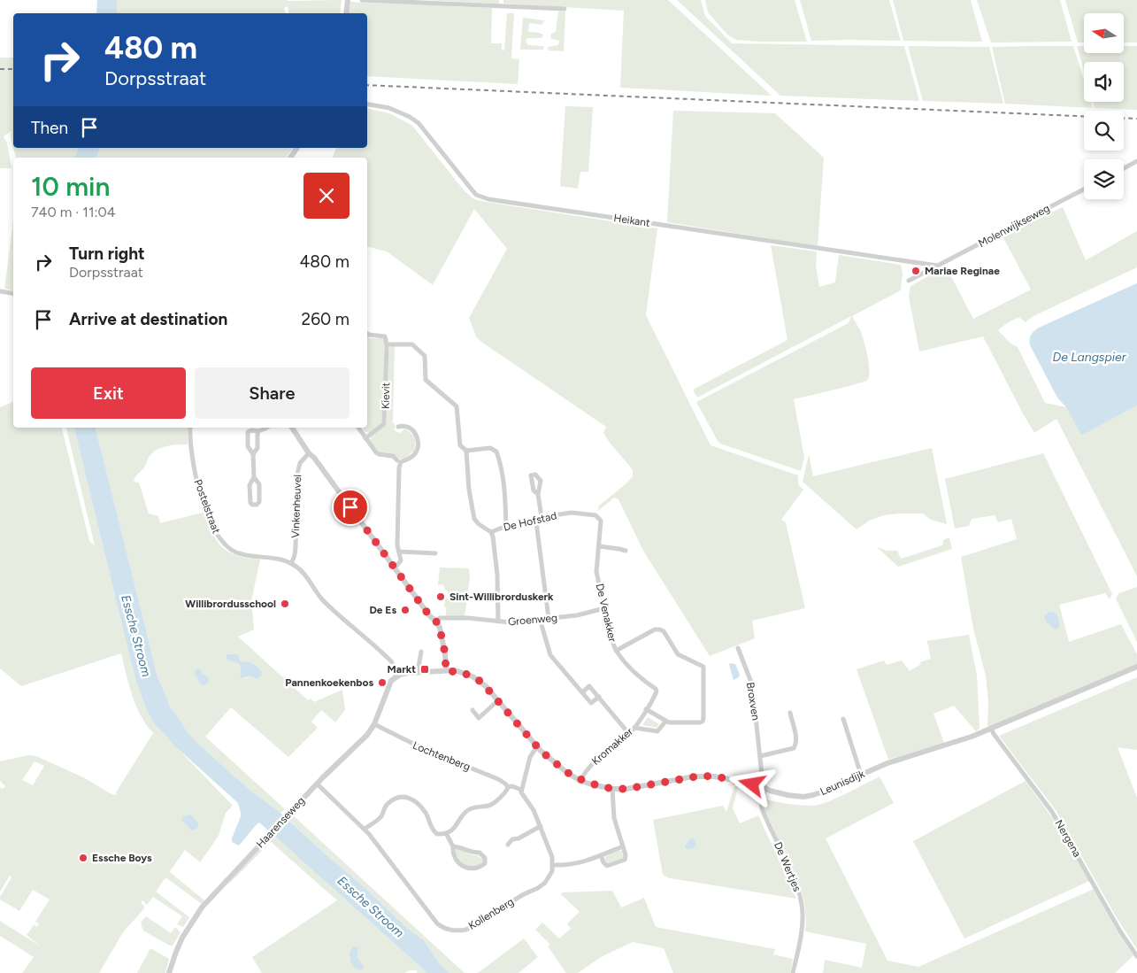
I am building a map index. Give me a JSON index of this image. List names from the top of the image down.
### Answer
{
  "streets": {
    "street": [
      "Heikant",
      "Molenwijkseweg",
      "Kievit",
      "Postelstraat",
      "Vinkenheuvel",
      "De Hofstad",
      "De Venakker",
      "Groenweg",
      "Broxven",
      "Kromakker",
      "Lochtenberg",
      "Leunisdijk",
      "Haarenseweg",
      "Nergena",
      "De Wertjes",
      "Kollenberg"
    ]
  },
  "crossings": [
    ["Heikant", "Molenwijkseweg"],
    ["Postelstraat", "Vinkenheuvel"],
    ["Postelstraat", "Haarenseweg"],
    ["De Hofstad", "De Venakker"],
    ["De Venakker", "Groenweg"],
    ["De Venakker", "Kromakker"],
    ["Broxven", "Leunisdijk"],
    ["Kromakker", "Leunisdijk"],
    ["Lochtenberg", "Haarenseweg"],
    ["Leunisdijk", "Nergena"],
    ["Leunisdijk", "De Wertjes"],
    ["Haarenseweg", "Kollenberg"]
  ],
  "water": ["De Langspier", "Essche Stroom"],
  "places": {
    "other": [
      "Mariae Reginae",
      "Sint-Willibrorduskerk",
      "Willibrordusschool",
      "De Es",
      "Pannenkoekenbos",
      "Essche Boys"
    ],
    "transit": ["Markt"]
  },
  "north": "left",
  "page": {
    "turn": ["480 m", "Dorpsstraat"],
    "then": "Then",
    "heading": ["10 min", "740 m · 11:04"],
    "list": [
      {
        "name": "Turn right",
        "note": "Dorpsstraat",
        "value": "480 m"
      },
      {
        "name": "Arrive at destination",
        "value": "260 m"
      }
    ],
    "buttons": ["Exit", "Share"]
  }
}
